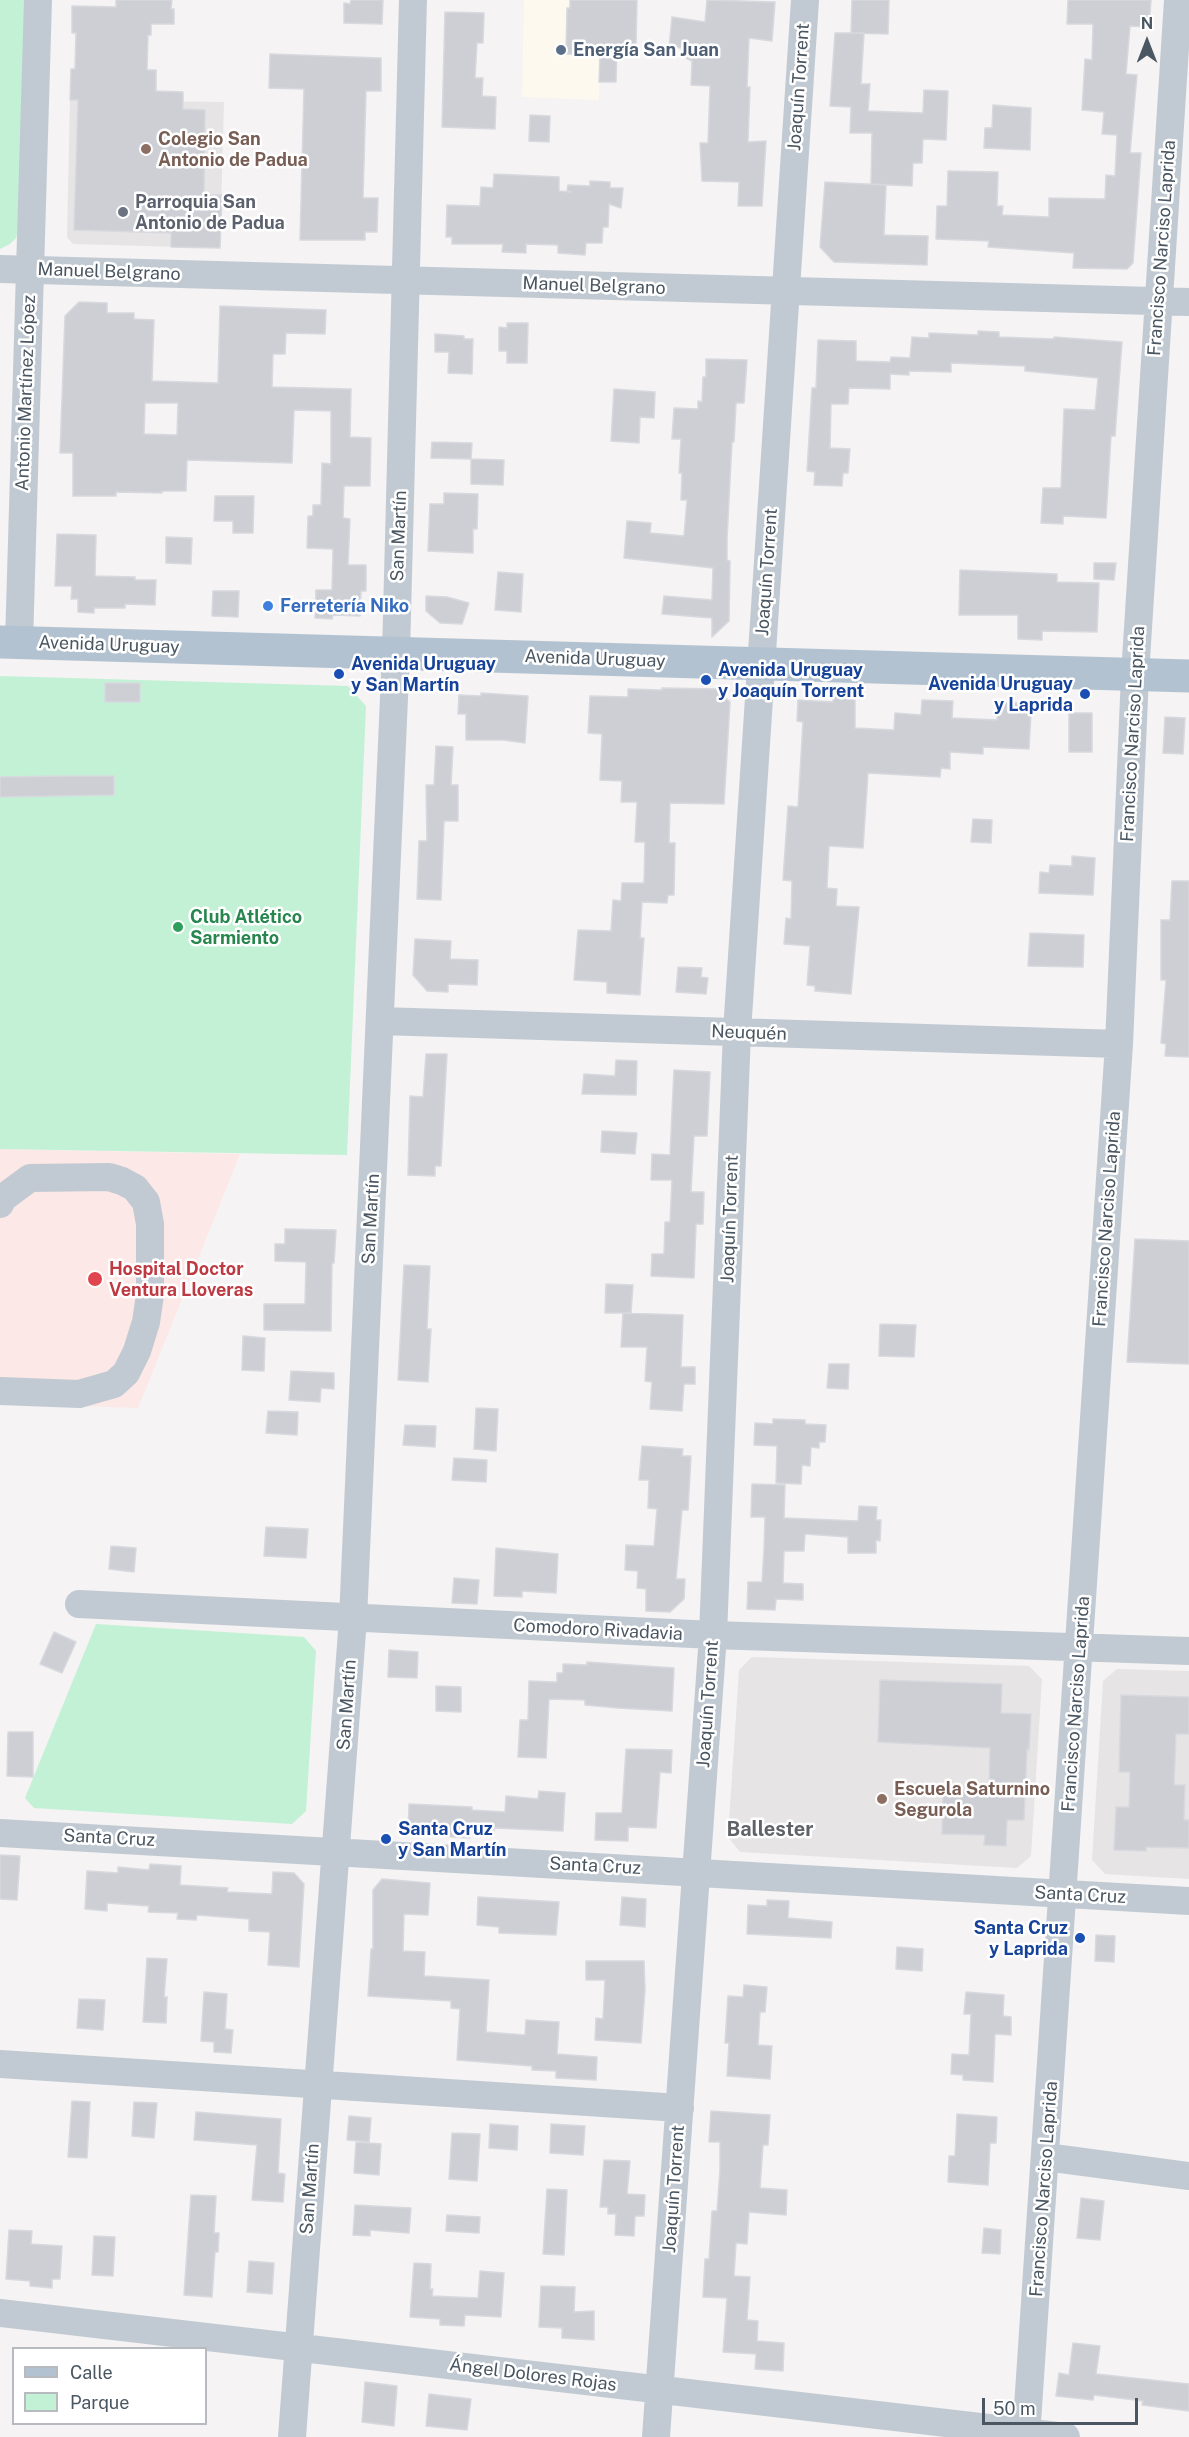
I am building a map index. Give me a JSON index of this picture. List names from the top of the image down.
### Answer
{
  "streets": {
    "main road": ["Avenida Uruguay"],
    "street": [
      "Joaquín Torrent",
      "Francisco Narciso Laprida",
      "Manuel Belgrano",
      "Antonio Martínez López",
      "San Martín",
      "Neuquén",
      "Comodoro Rivadavia",
      "Santa Cruz",
      "Ángel Dolores Rojas"
    ]
  },
  "crossings": [
    ["Joaquín Torrent", "Manuel Belgrano"],
    ["Joaquín Torrent", "Avenida Uruguay"],
    ["Joaquín Torrent", "Neuquén"],
    ["Joaquín Torrent", "Comodoro Rivadavia"],
    ["Joaquín Torrent", "Santa Cruz"],
    ["Joaquín Torrent", "Ángel Dolores Rojas"],
    ["Francisco Narciso Laprida", "Manuel Belgrano"],
    ["Francisco Narciso Laprida", "Avenida Uruguay"],
    ["Francisco Narciso Laprida", "Neuquén"],
    ["Francisco Narciso Laprida", "Comodoro Rivadavia"],
    ["Francisco Narciso Laprida", "Santa Cruz"],
    ["Francisco Narciso Laprida", "Ángel Dolores Rojas"],
    ["Manuel Belgrano", "Antonio Martínez López"],
    ["Manuel Belgrano", "San Martín"],
    ["Antonio Martínez López", "Avenida Uruguay"],
    ["San Martín", "Avenida Uruguay"],
    ["San Martín", "Neuquén"],
    ["San Martín", "Comodoro Rivadavia"],
    ["San Martín", "Santa Cruz"],
    ["San Martín", "Ángel Dolores Rojas"]
  ],
  "districts": ["Ballester"],
  "places": [
    "Energía San Juan",
    "Colegio San Antonio de Padua",
    "Parroquia San Antonio de Padua",
    "Ferretería Niko",
    "Avenida Uruguay y San Martín",
    "Avenida Uruguay y Joaquín Torrent",
    "Avenida Uruguay y Laprida",
    "Club Atlético Sarmiento",
    "Hospital Doctor Ventura Lloveras",
    "Escuela Saturnino Segurola",
    "Santa Cruz y San Martín",
    "Santa Cruz y Laprida"
  ],
  "legend": ["Calle", "Parque"],
  "scale_bar": "50 m",
  "north": "top"
}
